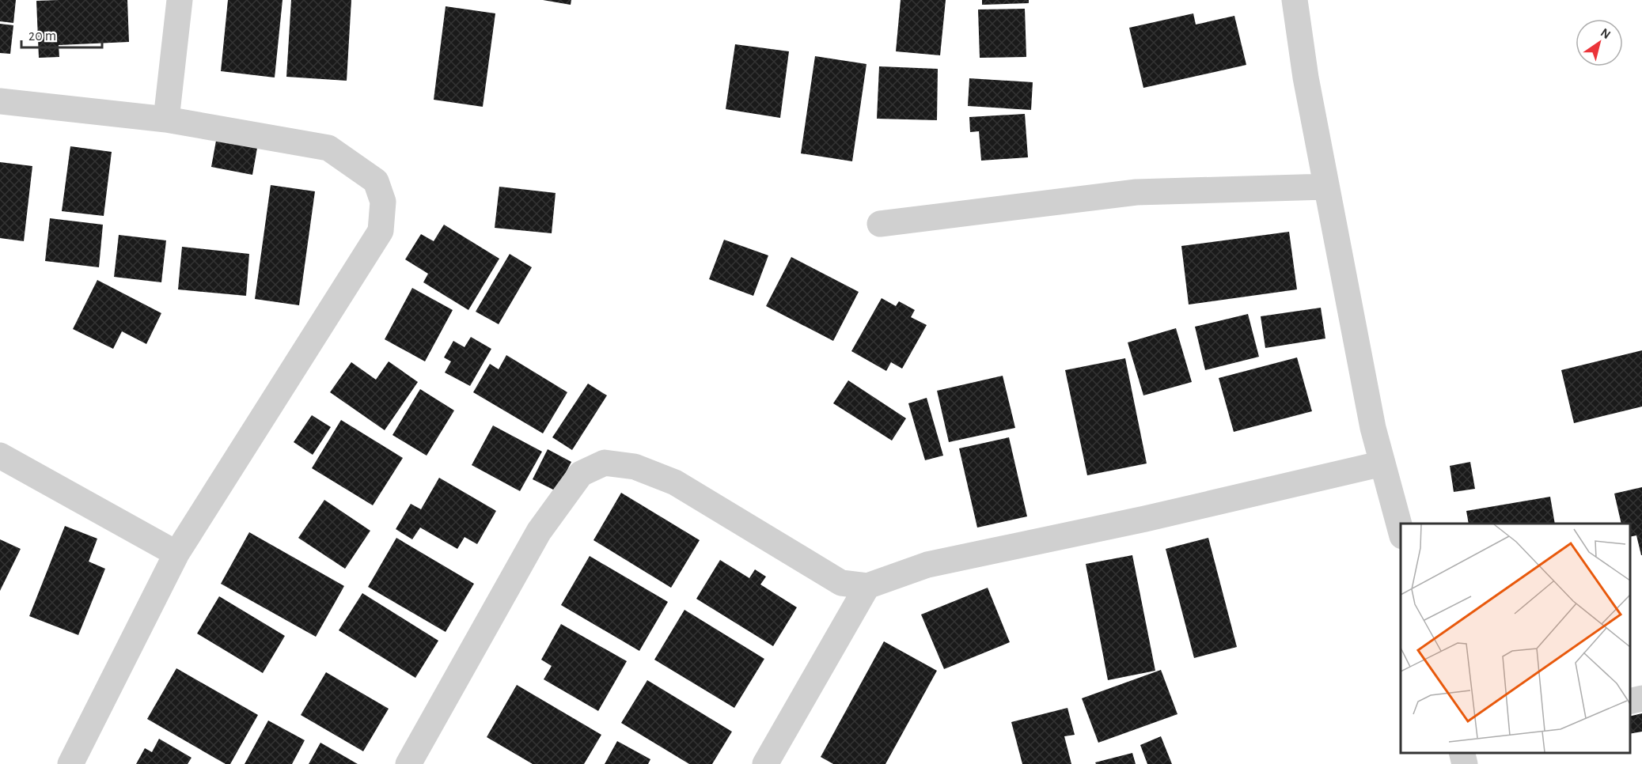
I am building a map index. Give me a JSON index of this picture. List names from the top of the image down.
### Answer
{
  "scale_bar": "20 m",
  "north": "top right"
}
